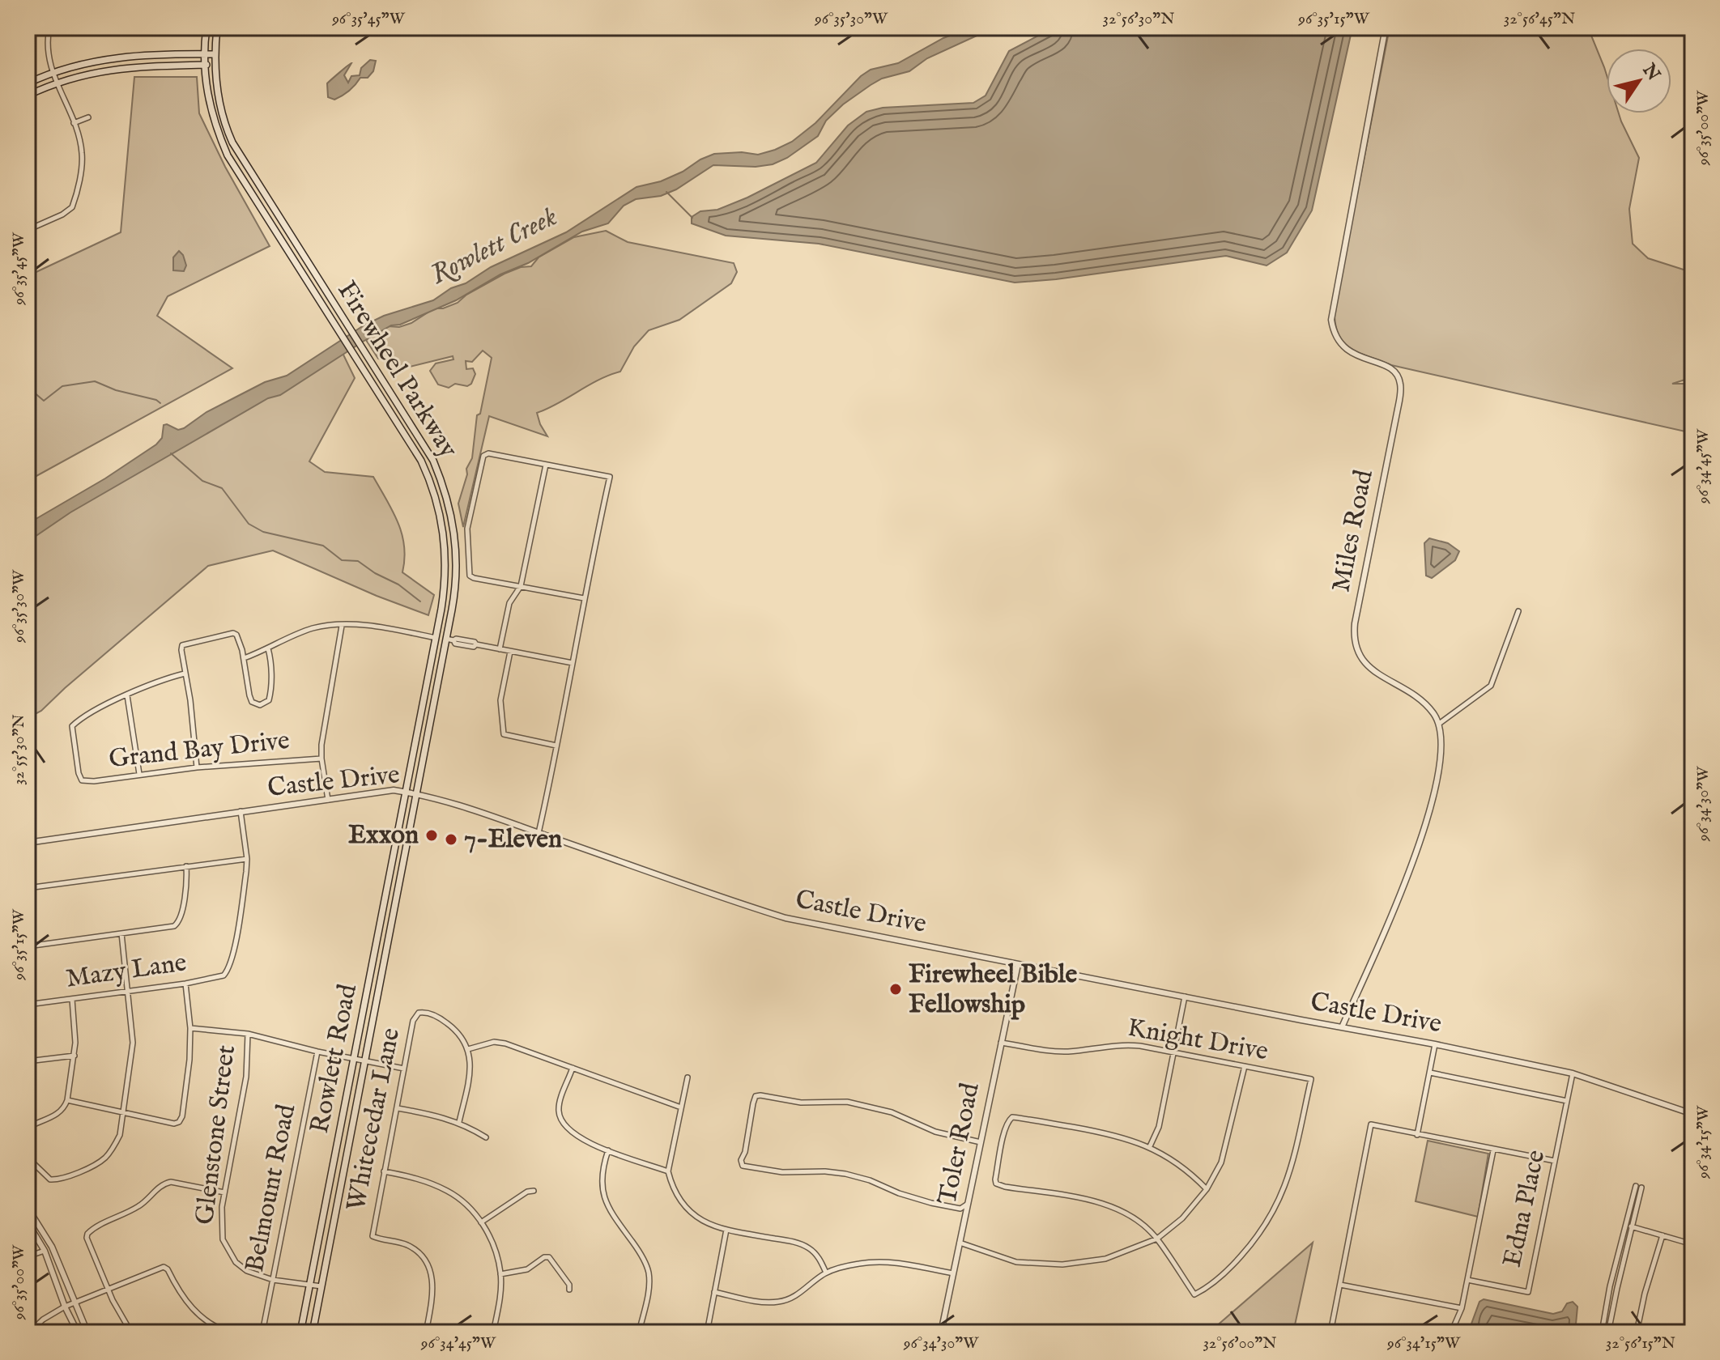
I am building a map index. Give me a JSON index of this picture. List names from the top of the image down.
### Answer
{
  "streets": {
    "main road": ["Firewheel Parkway", "Rowlett Road"],
    "street": [
      "Miles Road",
      "Grand Bay Drive",
      "Castle Drive",
      "Mazy Lane",
      "Knight Drive",
      "Whitecedar Lane",
      "Glenstone Street",
      "Toler Road",
      "Belmount Road",
      "Edna Place"
    ]
  },
  "crossings": [
    ["Firewheel Parkway", "Castle Drive"],
    ["Firewheel Parkway", "Rowlett Road"],
    ["Castle Drive", "Rowlett Road"],
    ["Castle Drive", "Toler Road"],
    ["Castle Drive", "Edna Place"],
    ["Knight Drive", "Toler Road"],
    ["Rowlett Road", "Glenstone Street"],
    ["Glenstone Street", "Belmount Road"]
  ],
  "water": ["Rowlett Creek"],
  "places": ["Exxon", "7-Eleven", "Firewheel Bible Fellowship"],
  "north": "top right",
  "coordinates": [
    "96°35'45\"W",
    "96°35'30\"W",
    "32°56'30\"N",
    "96°35'15\"W",
    "32°56'45\"N",
    "96°35'00\"W",
    "96°34'45\"W",
    "32°55'30\"N",
    "96°34'30\"W",
    "96°34'15\"W",
    "32°56'00\"N",
    "32°56'15\"N"
  ]
}
